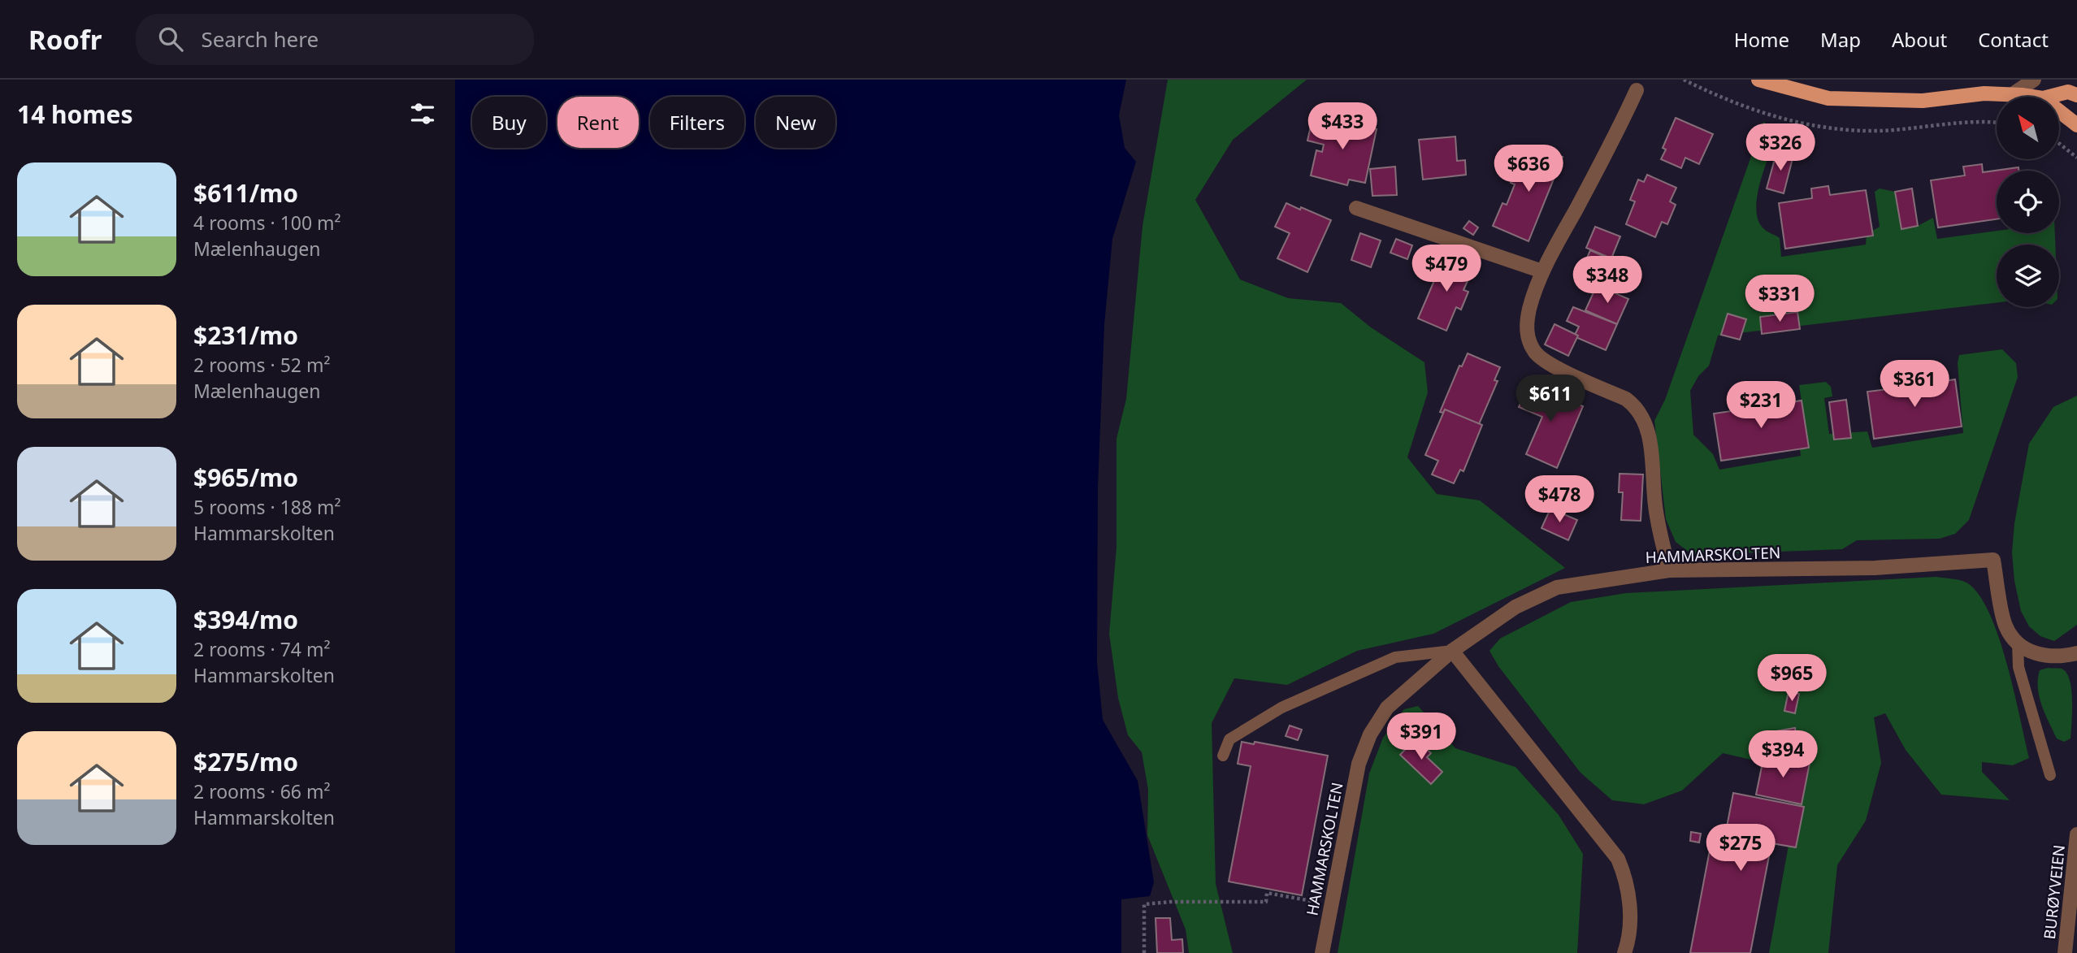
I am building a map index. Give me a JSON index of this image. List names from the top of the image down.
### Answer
{
  "streets": {
    "street": ["HAMMARSKOLTEN", "BURØYVEIEN"]
  },
  "north": "top left",
  "page": {
    "header": "Roofr",
    "search": "Search here",
    "nav": [
      "Home",
      "Map",
      "About",
      "Contact"
    ],
    "heading": "14 homes",
    "chip": [
      "Buy",
      "Rent",
      "Filters",
      "New"
    ],
    "price": [
      "$433",
      "$326",
      "$636",
      "$479",
      "$348",
      "$331",
      "$361",
      "$611",
      "$231",
      "$478",
      "$965",
      "$391",
      "$394",
      "$275"
    ],
    "list": [
      {
        "name": "$611/mo",
        "note": "4 rooms · 100 m² · Mælenhaugen"
      },
      {
        "name": "$231/mo",
        "note": "2 rooms · 52 m² · Mælenhaugen"
      },
      {
        "name": "$965/mo",
        "note": "5 rooms · 188 m² · Hammarskolten"
      },
      {
        "name": "$394/mo",
        "note": "2 rooms · 74 m² · Hammarskolten"
      },
      {
        "name": "$275/mo",
        "note": "2 rooms · 66 m² · Hammarskolten"
      }
    ]
  }
}
